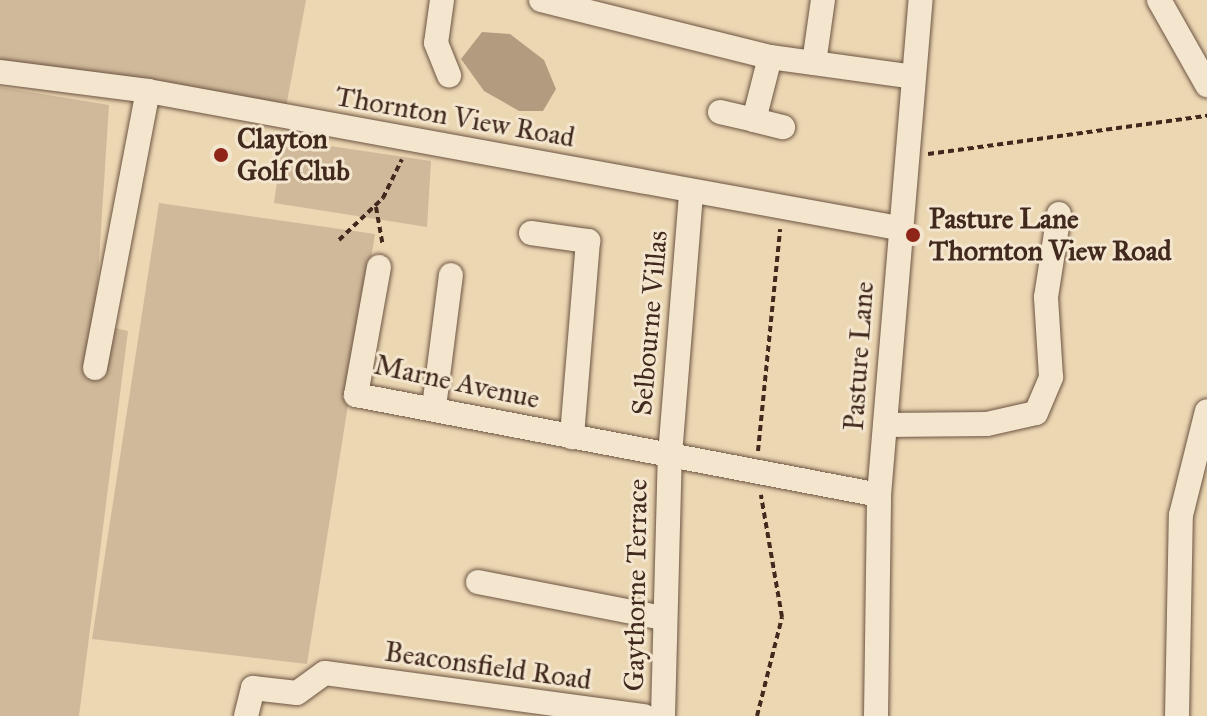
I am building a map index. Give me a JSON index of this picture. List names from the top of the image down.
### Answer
{
  "streets": {
    "street": [
      "Thornton View Road",
      "Selbourne Villas",
      "Pasture Lane",
      "Marne Avenue",
      "Gaythorne Terrace",
      "Beaconsfield Road"
    ]
  },
  "crossings": [
    ["Thornton View Road", "Selbourne Villas"],
    ["Thornton View Road", "Pasture Lane"],
    ["Selbourne Villas", "Marne Avenue"],
    ["Selbourne Villas", "Gaythorne Terrace"],
    ["Pasture Lane", "Marne Avenue"],
    ["Marne Avenue", "Gaythorne Terrace"]
  ],
  "places": ["Clayton Golf Club", "Pasture Lane Thornton View Road"]
}
